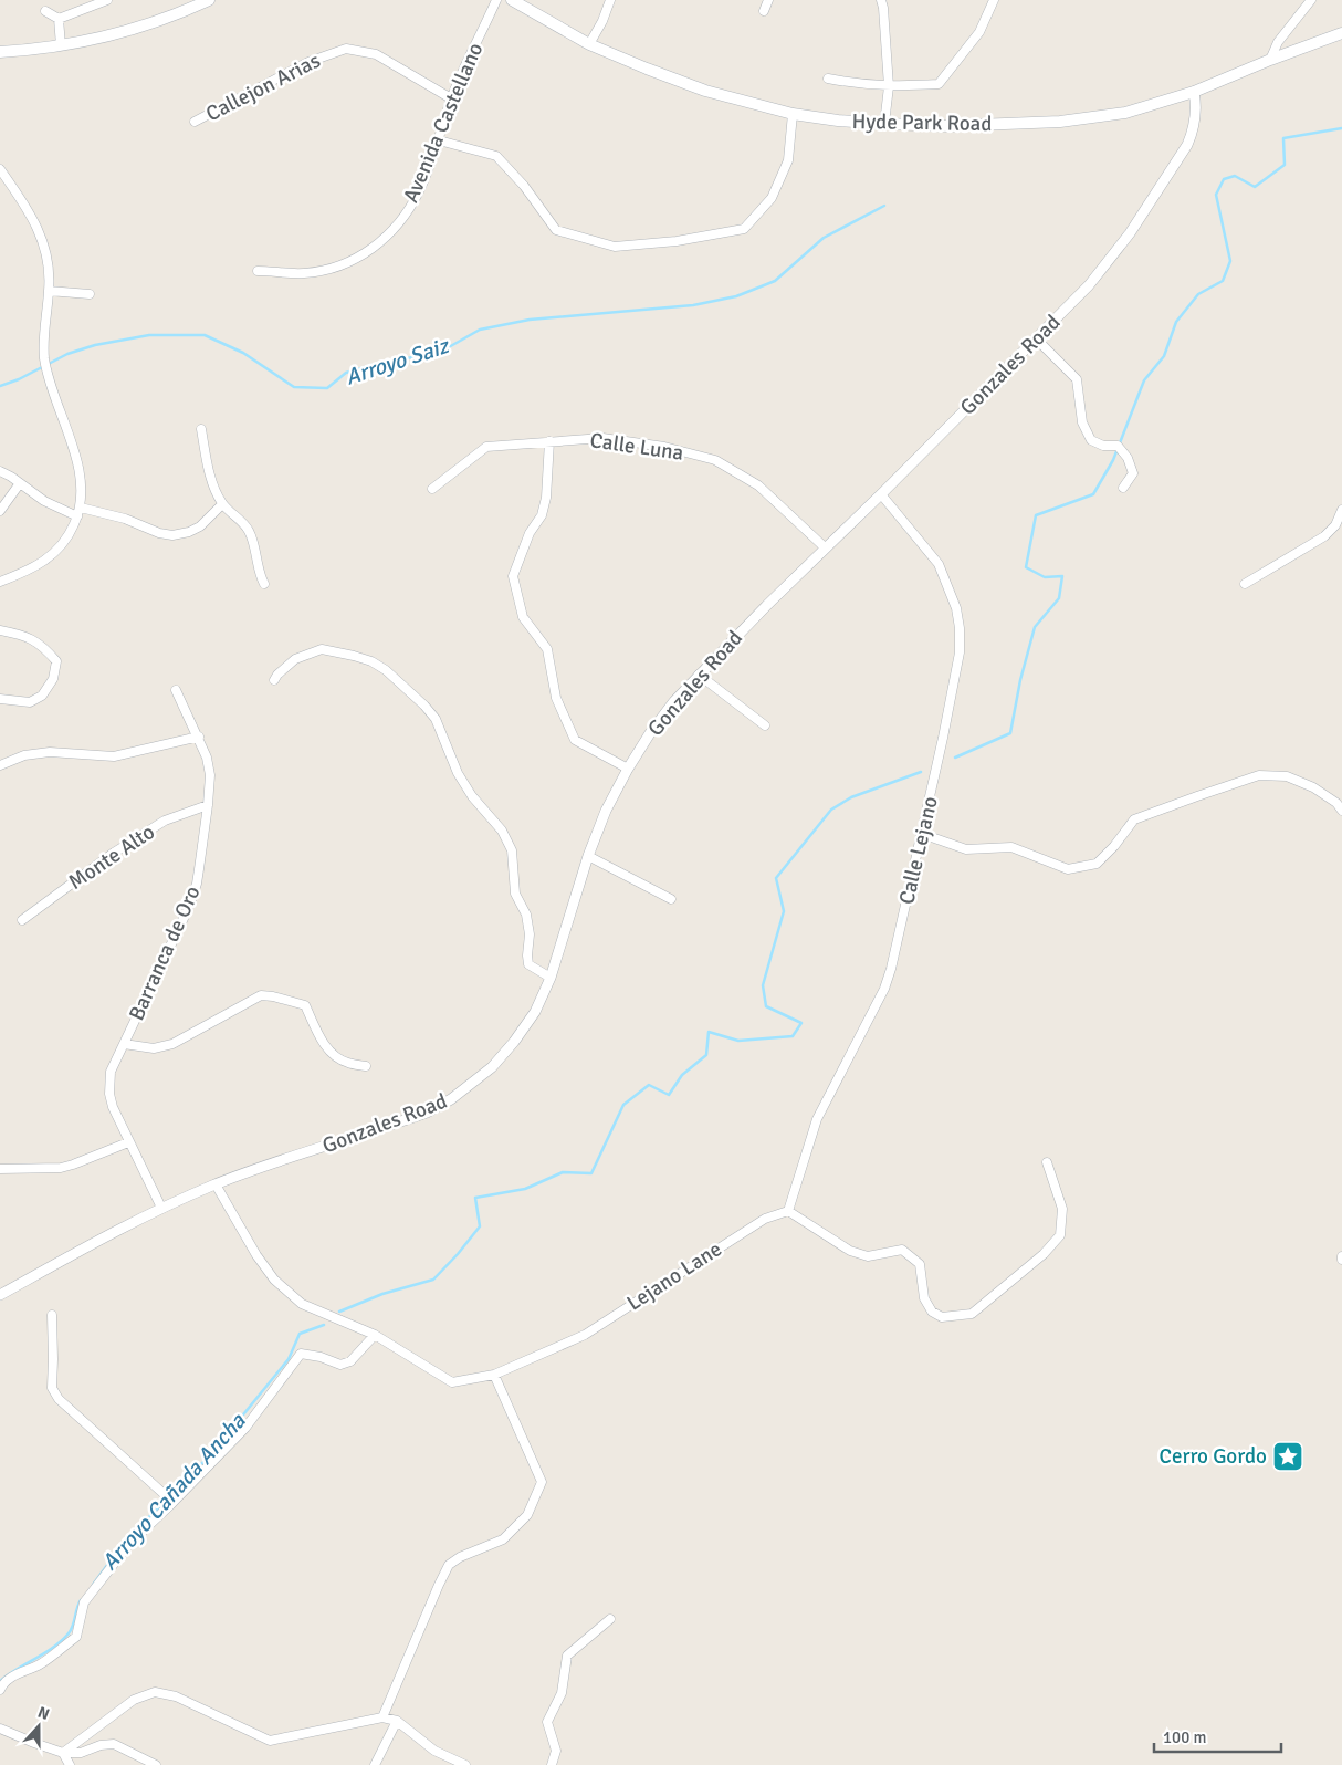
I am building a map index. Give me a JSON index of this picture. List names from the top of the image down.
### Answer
{
  "streets": {
    "main road": ["Hyde Park Road"],
    "street": [
      "Callejon Arias",
      "Avenida Castellano",
      "Gonzales Road",
      "Calle Luna",
      "Calle Lejano",
      "Monte Alto",
      "Barranca de Oro",
      "Lejano Lane"
    ]
  },
  "crossings": [
    ["Callejon Arias", "Avenida Castellano"],
    ["Hyde Park Road", "Gonzales Road"],
    ["Gonzales Road", "Calle Luna"],
    ["Gonzales Road", "Calle Lejano"],
    ["Gonzales Road", "Barranca de Oro"],
    ["Gonzales Road", "Lejano Lane"],
    ["Calle Lejano", "Lejano Lane"],
    ["Monte Alto", "Barranca de Oro"]
  ],
  "water": ["Arroyo Saiz", "Arroyo Cañada Ancha"],
  "places": {
    "place": ["Cerro Gordo"]
  },
  "scale_bar": "100 m",
  "north": "top"
}
